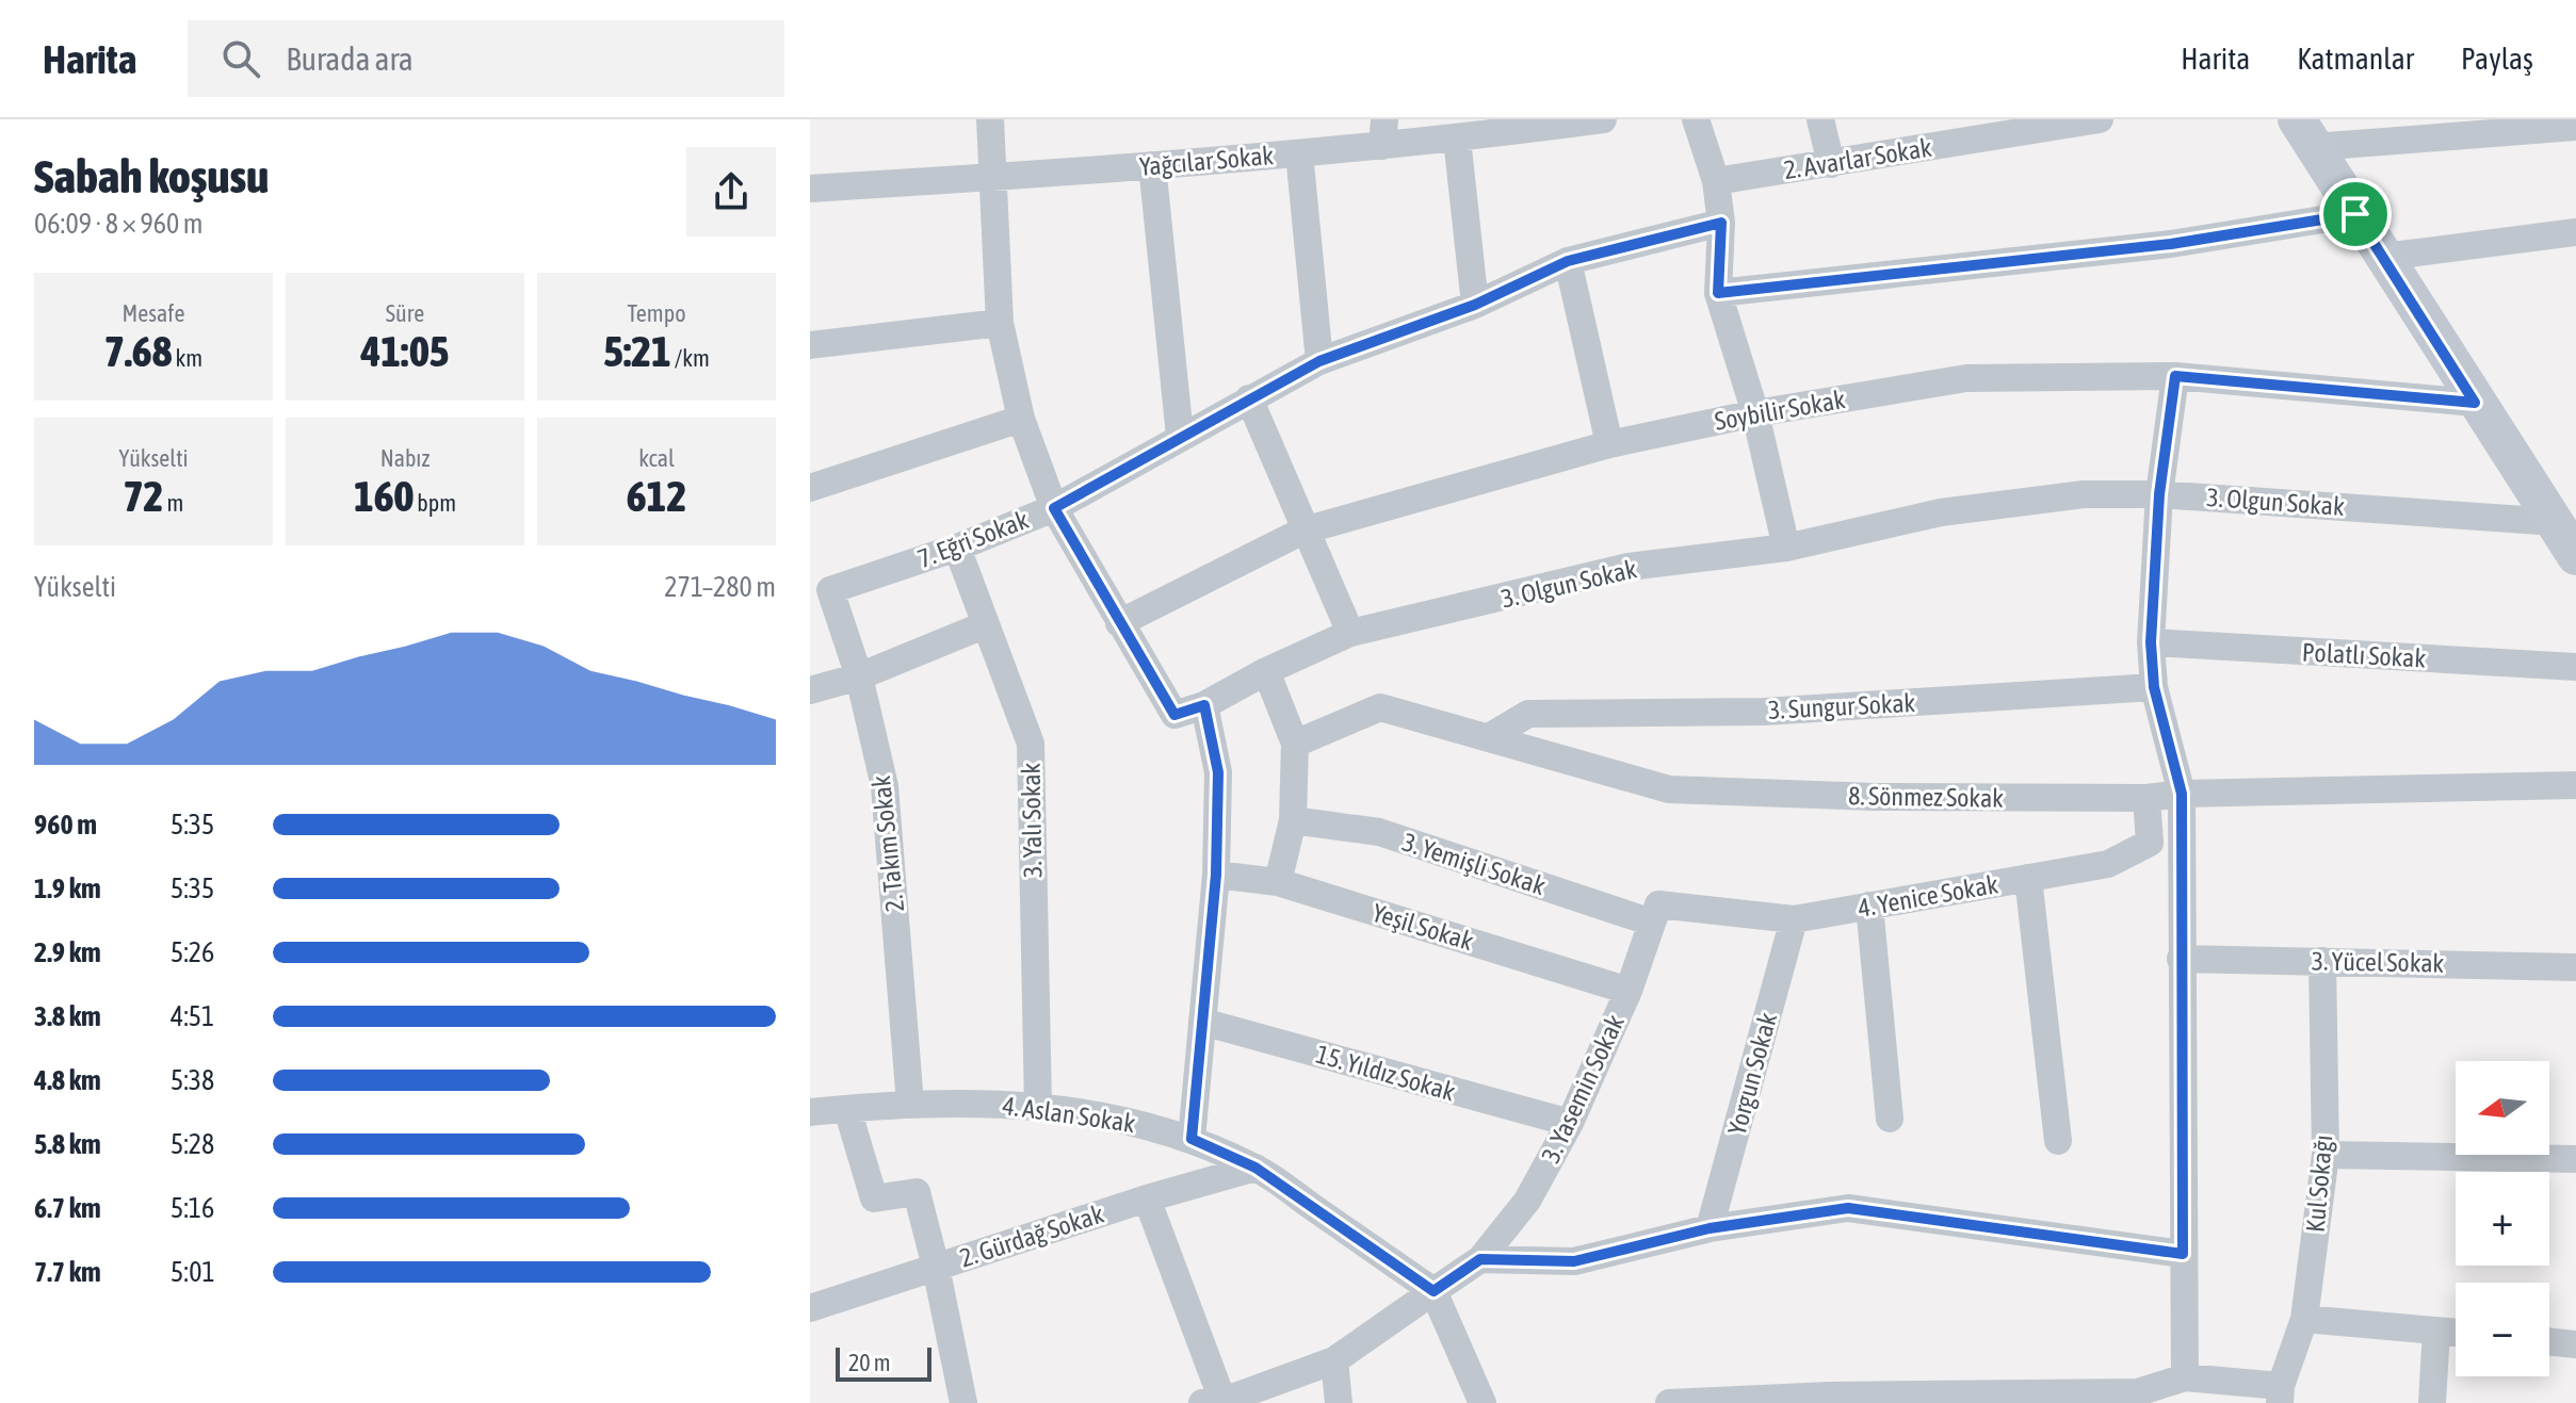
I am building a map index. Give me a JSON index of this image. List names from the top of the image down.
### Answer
{
  "streets": {
    "street": [
      "2. Avarlar Sokak",
      "Yağcılar Sokak",
      "Soybilir Sokak",
      "3. Olgun Sokak",
      "7. Eğri Sokak",
      "Polatlı Sokak",
      "3. Sungur Sokak",
      "8. Sönmez Sokak",
      "3. Yalı Sokak",
      "2. Takım Sokak",
      "3. Yemişli Sokak",
      "4. Yenice Sokak",
      "Yeşil Sokak",
      "3. Yücel Sokak",
      "15. Yıldız Sokak",
      "Yorgun Sokak",
      "3. Yasemin Sokak",
      "4. Aslan Sokak",
      "Kul Sokağı",
      "2. Gürdağ Sokak"
    ]
  },
  "crossings": [
    ["Yağcılar Sokak", "3. Olgun Sokak"],
    ["Soybilir Sokak", "3. Olgun Sokak"],
    ["3. Olgun Sokak", "7. Eğri Sokak"],
    ["7. Eğri Sokak", "3. Yalı Sokak"],
    ["7. Eğri Sokak", "2. Takım Sokak"],
    ["3. Sungur Sokak", "8. Sönmez Sokak"],
    ["8. Sönmez Sokak", "4. Yenice Sokak"],
    ["3. Yalı Sokak", "4. Aslan Sokak"],
    ["2. Takım Sokak", "4. Aslan Sokak"],
    ["3. Yemişli Sokak", "4. Yenice Sokak"],
    ["3. Yemişli Sokak", "3. Yasemin Sokak"],
    ["4. Yenice Sokak", "Yorgun Sokak"],
    ["4. Yenice Sokak", "3. Yasemin Sokak"],
    ["Yeşil Sokak", "3. Yasemin Sokak"],
    ["3. Yücel Sokak", "Kul Sokağı"],
    ["15. Yıldız Sokak", "3. Yasemin Sokak"],
    ["4. Aslan Sokak", "2. Gürdağ Sokak"]
  ],
  "scale_bar": "20 m",
  "north": "left",
  "page": {
    "header": "Harita",
    "search": "Burada ara",
    "nav": ["Harita", "Katmanlar", "Paylaş"],
    "heading": ["Sabah koşusu", "06:09 · 8 × 960 m"],
    "stats": [
      ["Mesafe", "7.68 km"],
      ["Süre", "41:05"],
      ["Tempo", "5:21 /km"],
      ["Yükselti", "72 m"],
      ["Nabız", "160 bpm"],
      ["kcal", "612"]
    ],
    "chart": ["Yükselti", "271–280 m"],
    "list": [
      {
        "name": "960 m",
        "note": "5:35"
      },
      {
        "name": "1.9 km",
        "note": "5:35"
      },
      {
        "name": "2.9 km",
        "note": "5:26"
      },
      {
        "name": "3.8 km",
        "note": "4:51"
      },
      {
        "name": "4.8 km",
        "note": "5:38"
      },
      {
        "name": "5.8 km",
        "note": "5:28"
      },
      {
        "name": "6.7 km",
        "note": "5:16"
      },
      {
        "name": "7.7 km",
        "note": "5:01"
      }
    ],
    "map_buttons": ["+", "−"],
    "scale": "20 m"
  }
}
